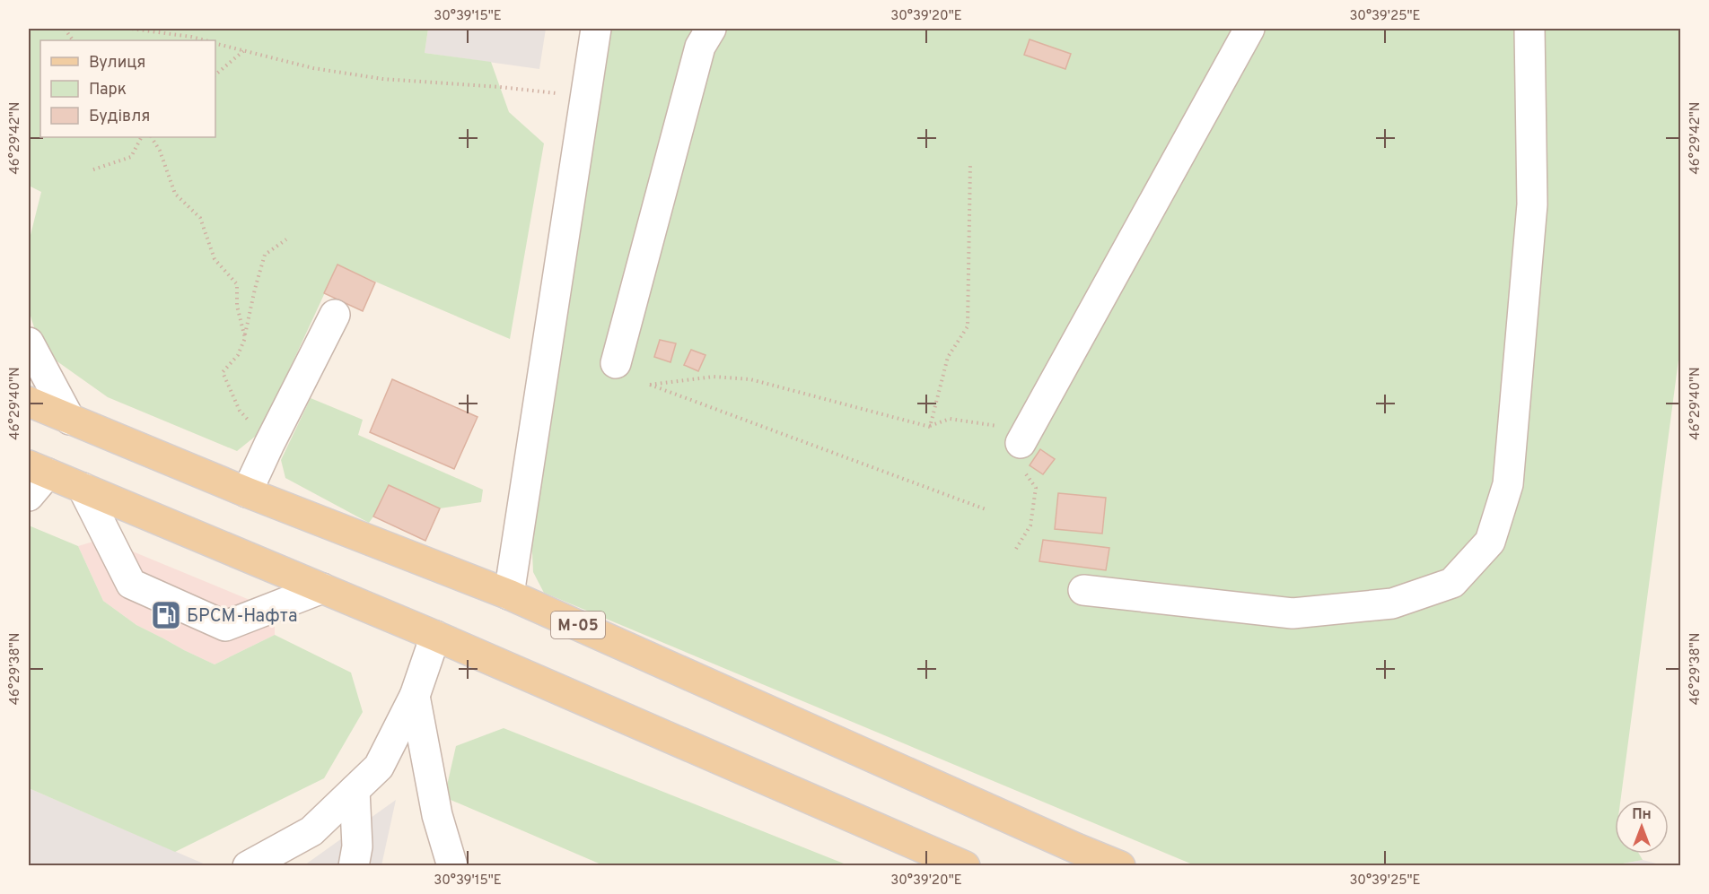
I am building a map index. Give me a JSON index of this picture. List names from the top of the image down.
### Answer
{
  "streets": {
    "main road": ["М-05"]
  },
  "places": {
    "fuel station": ["БРСМ-Нафта"]
  },
  "legend": ["Вулиця", "Парк", "Будівля"],
  "north": "top",
  "coordinates": [
    "30°39'15\"E",
    "30°39'20\"E",
    "30°39'25\"E",
    "46°29'42\"N",
    "46°29'40\"N",
    "46°29'38\"N"
  ]
}
